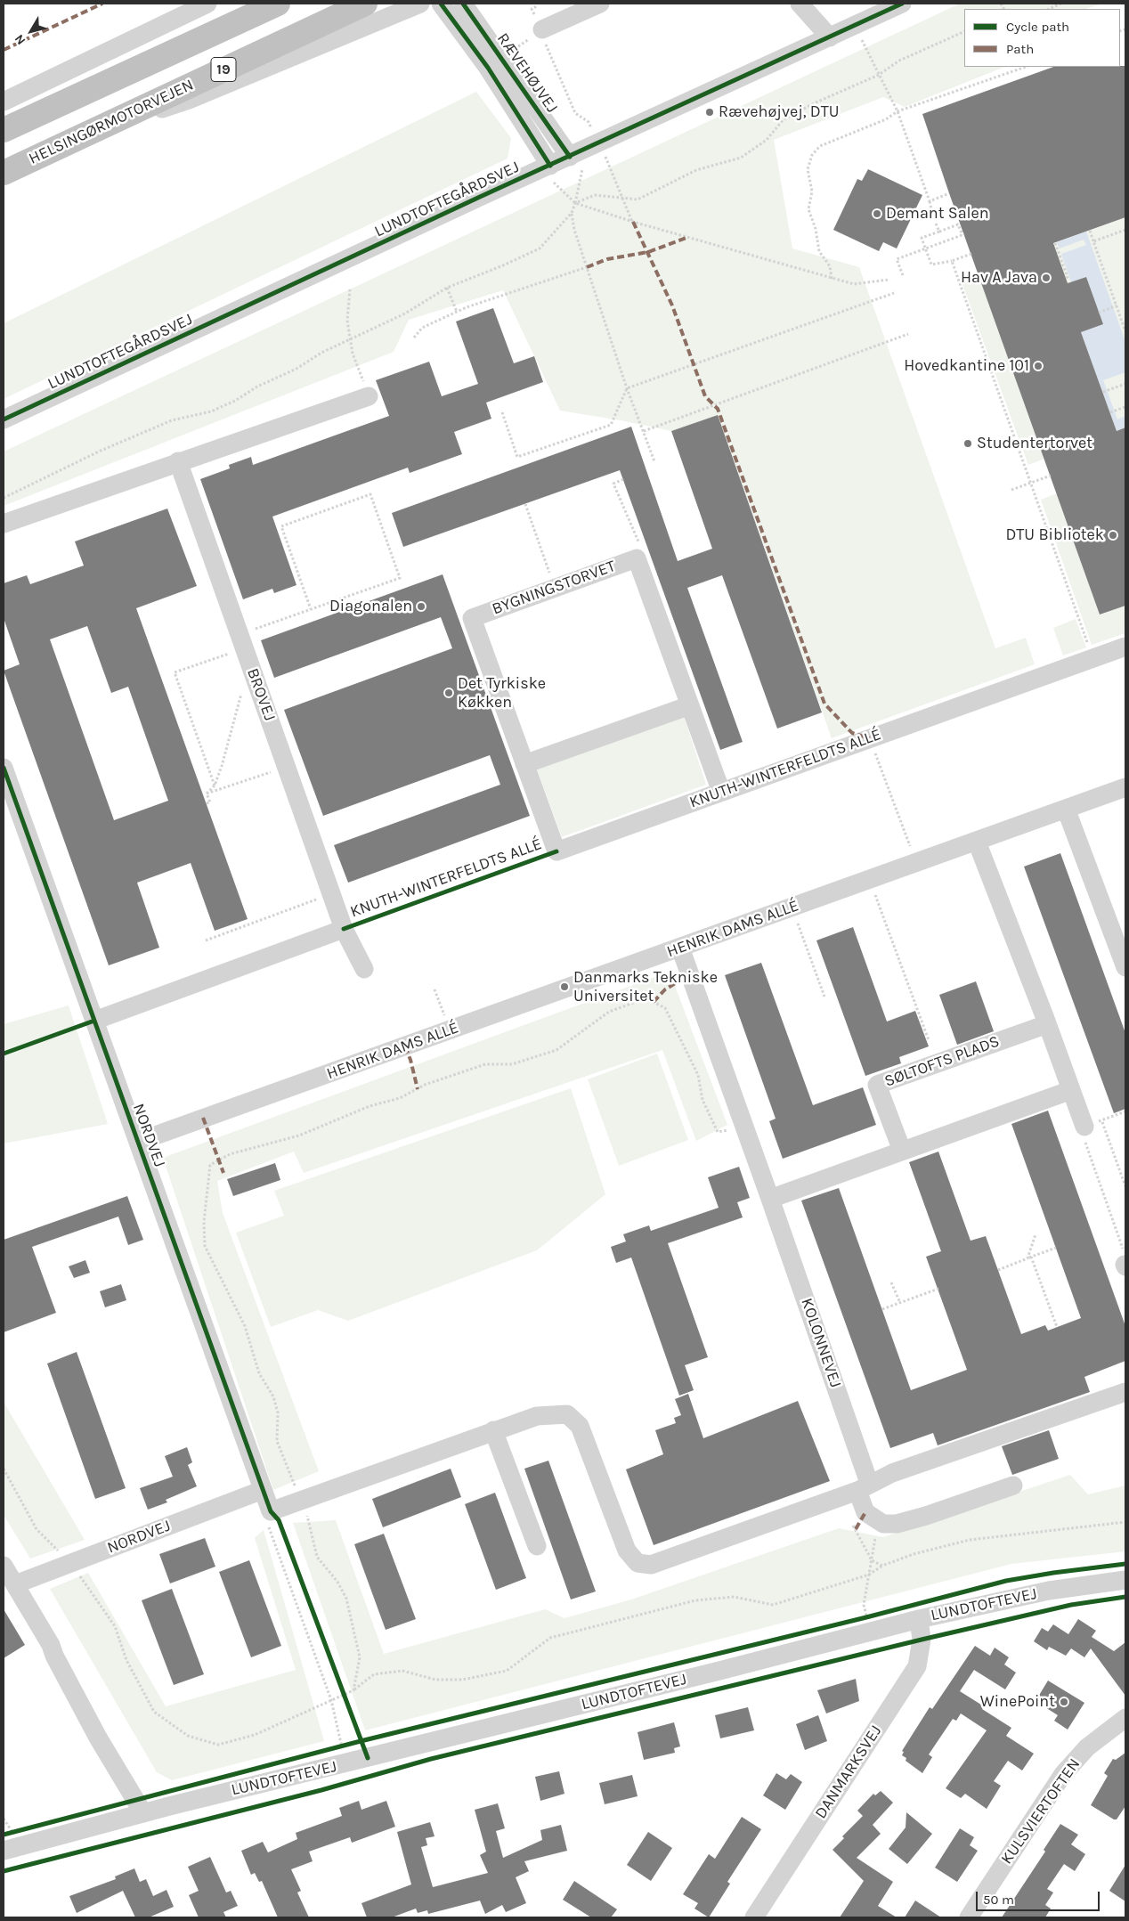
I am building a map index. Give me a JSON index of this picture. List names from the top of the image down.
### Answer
{
  "streets": {
    "highway": ["19", "HELSINGØRMOTORVEJEN"],
    "street": [
      "RÆVEHØJVEJ",
      "LUNDTOFTEGÅRDSVEJ",
      "BYGNINGSTORVET",
      "BROVEJ",
      "KNUTH-WINTERFELDTS ALLÉ",
      "HENRIK DAMS ALLÉ",
      "SØLTOFTS PLADS",
      "NORDVEJ",
      "KOLONNEVEJ",
      "LUNDTOFTEVEJ",
      "DANMARKSVEJ",
      "KULSVIERTOFTEN"
    ]
  },
  "crossings": [
    ["RÆVEHØJVEJ", "LUNDTOFTEGÅRDSVEJ"],
    ["BYGNINGSTORVET", "KNUTH-WINTERFELDTS ALLÉ"],
    ["BROVEJ", "KNUTH-WINTERFELDTS ALLÉ"],
    ["KNUTH-WINTERFELDTS ALLÉ", "NORDVEJ"],
    ["HENRIK DAMS ALLÉ", "NORDVEJ"],
    ["HENRIK DAMS ALLÉ", "KOLONNEVEJ"],
    ["LUNDTOFTEVEJ", "DANMARKSVEJ"]
  ],
  "places": [
    "Rævehøjvej, DTU",
    "Demant Salen",
    "Hav A Java",
    "Hovedkantine 101",
    "Studentertorvet",
    "DTU Bibliotek",
    "Diagonalen",
    "Det Tyrkiske Køkken",
    "Danmarks Tekniske Universitet",
    "WinePoint"
  ],
  "legend": ["Cycle path", "Path"],
  "scale_bar": "50 m",
  "north": "bottom left"
}
